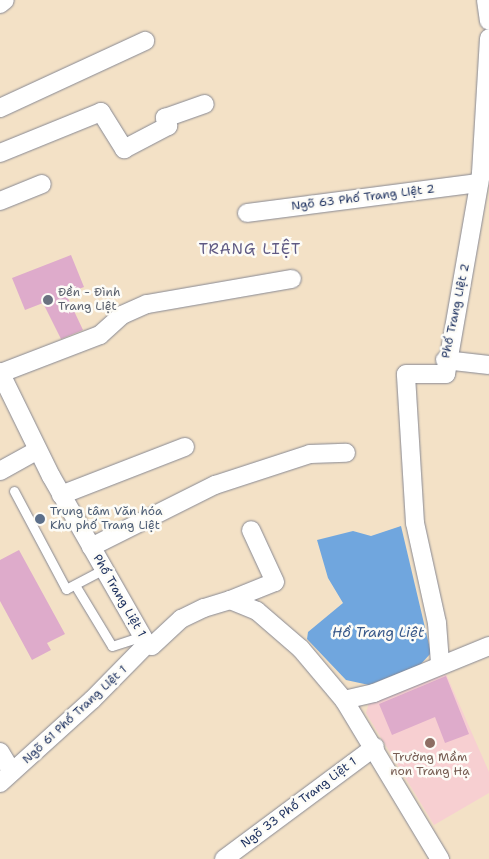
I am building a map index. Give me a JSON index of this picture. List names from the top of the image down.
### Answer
{
  "streets": {
    "street": [
      "Ngõ 63 Phố Trang Liệt 2",
      "Phố Trang Liệt 2",
      "Phố Trang Liệt 1",
      "Ngõ 61 Phố Trang Liệt 1",
      "Ngõ 33 Phố Trang Liệt 1"
    ]
  },
  "crossings": [
    ["Ngõ 63 Phố Trang Liệt 2", "Phố Trang Liệt 2"],
    ["Phố Trang Liệt 1", "Ngõ 61 Phố Trang Liệt 1"]
  ],
  "districts": ["TRANG LIỆT"],
  "water": ["Hồ Trang Liệt"],
  "places": ["Đền - Đình Trang Liệt", "Trung tâm Văn hóa Khu phố Trang Liệt", "Trường Mầm non Trang Hạ"]
}
